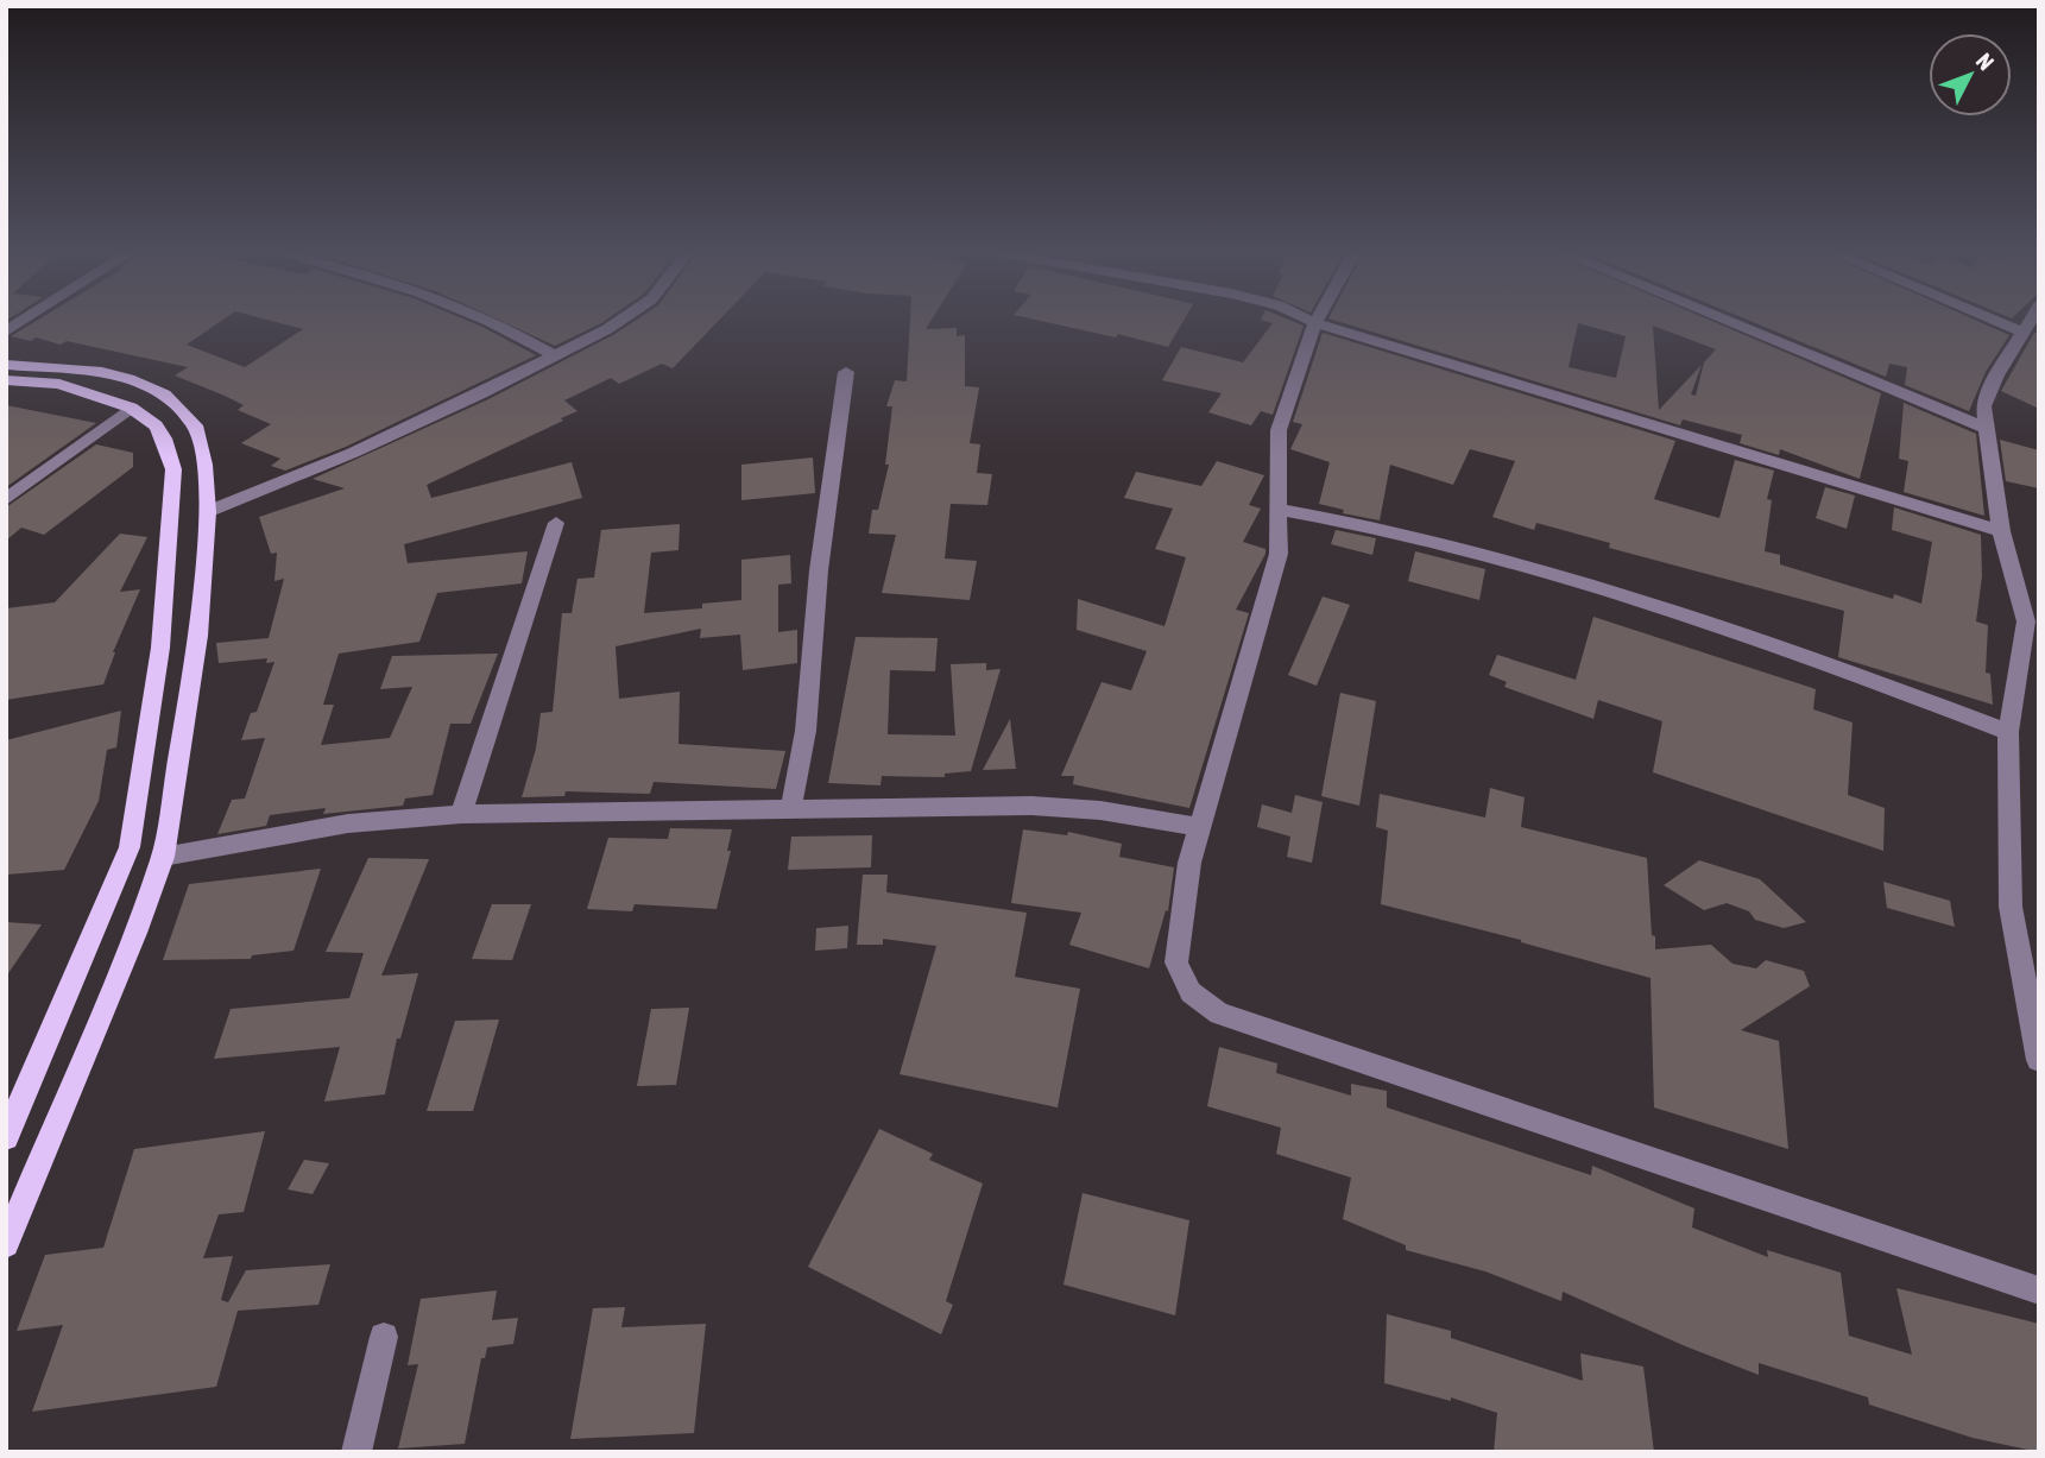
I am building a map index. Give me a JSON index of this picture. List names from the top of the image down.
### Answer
{
  "north": "top right"
}
